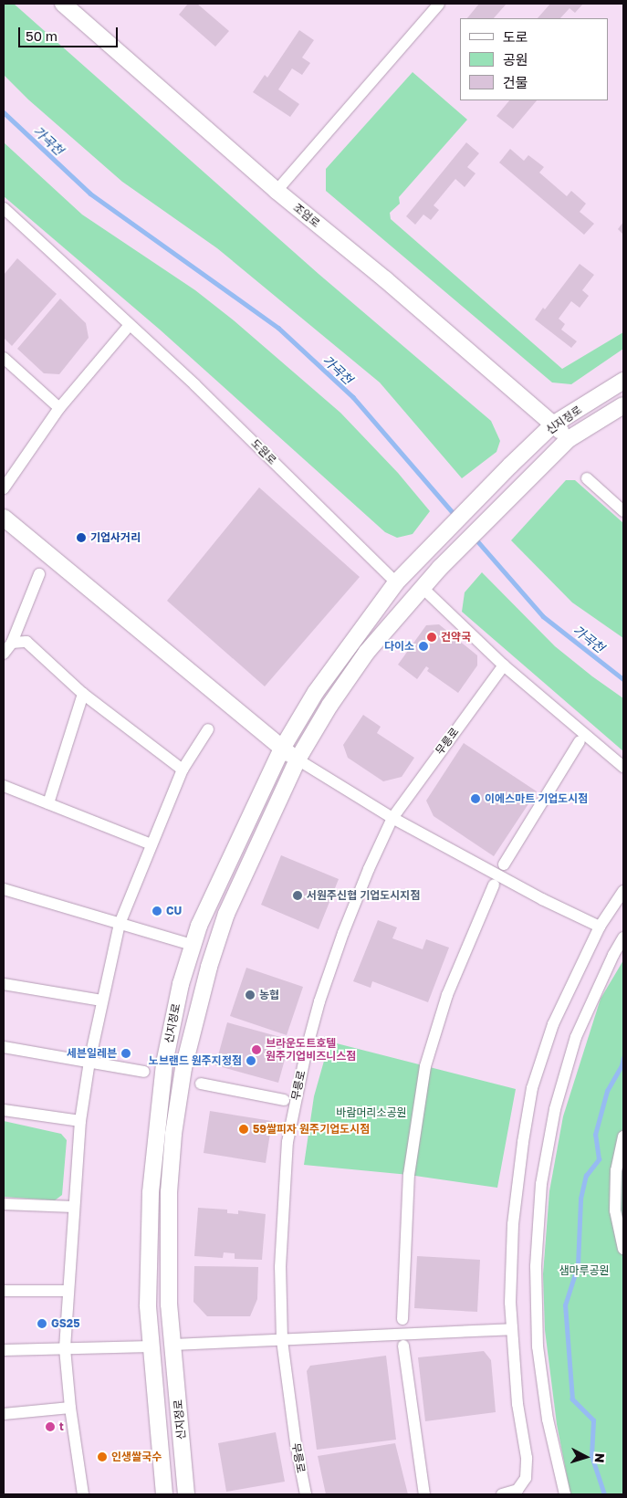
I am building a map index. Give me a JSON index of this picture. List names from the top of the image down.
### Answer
{
  "streets": {
    "street": [
      "조엄로",
      "신지정로",
      "도원로",
      "무릉로"
    ]
  },
  "crossings": [
    ["조엄로", "신지정로"],
    ["신지정로", "도원로"]
  ],
  "water": ["가곡천"],
  "parks": ["바람머리소공원", "샘마루공원"],
  "places": [
    "기업사거리",
    "건약국",
    "다이소",
    "이에스마트 기업도시점",
    "서원주신협 기업도시지점",
    "CU",
    "농협",
    "브라운도트호텔 원주기업비즈니스점",
    "세븐일레븐",
    "노브랜드 원주지정점",
    "59쌀피자 원주기업도시점",
    "GS25",
    "t",
    "인생쌀국수"
  ],
  "legend": ["도로", "공원", "건물"],
  "scale_bar": "50 m",
  "north": "right"
}
